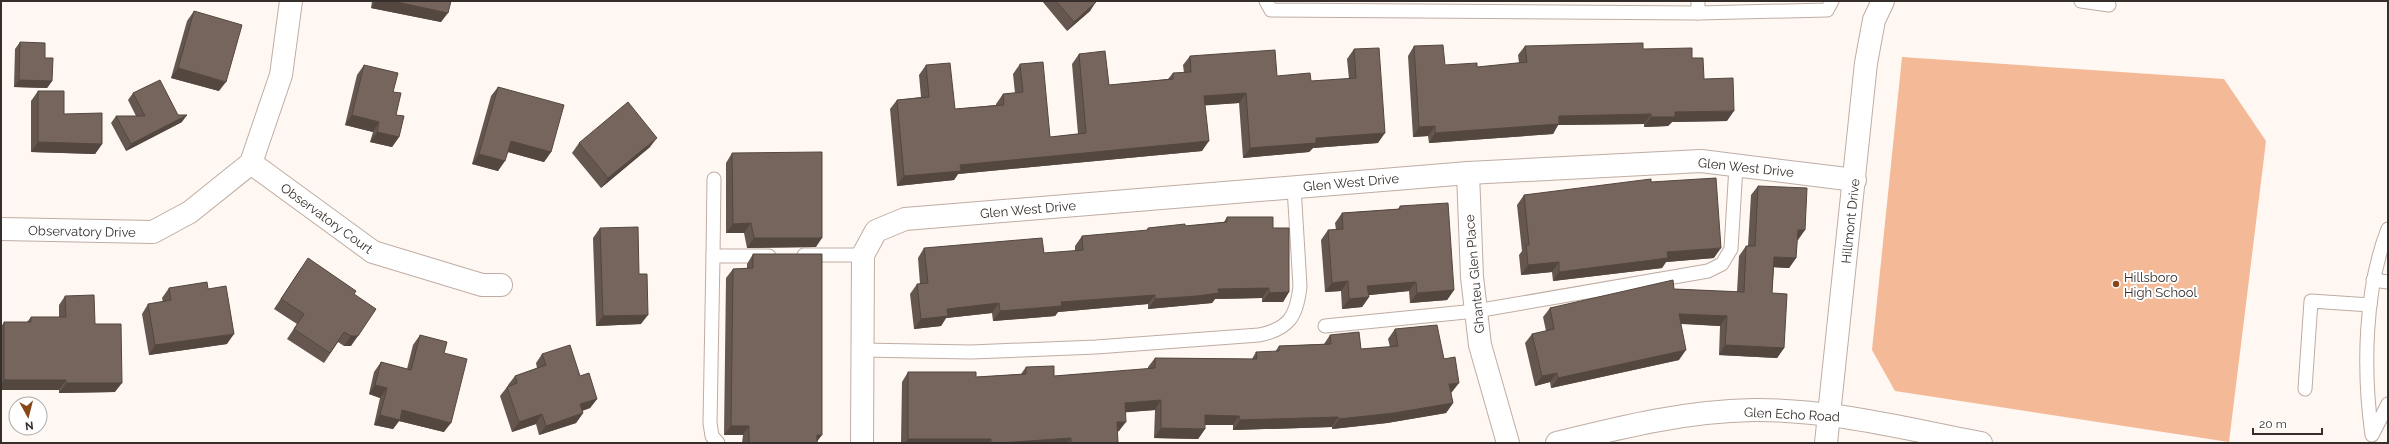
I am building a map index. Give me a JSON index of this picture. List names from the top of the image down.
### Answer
{
  "streets": {
    "street": [
      "Glen West Drive",
      "Observatory Court",
      "Hillmont Drive",
      "Observatory Drive",
      "Ghanteu Glen Place",
      "Glen Echo Road"
    ]
  },
  "crossings": [
    ["Glen West Drive", "Hillmont Drive"],
    ["Glen West Drive", "Ghanteu Glen Place"],
    ["Observatory Court", "Observatory Drive"],
    ["Hillmont Drive", "Glen Echo Road"]
  ],
  "places": ["Hillsboro High School"],
  "scale_bar": "20 m",
  "north": "bottom"
}
